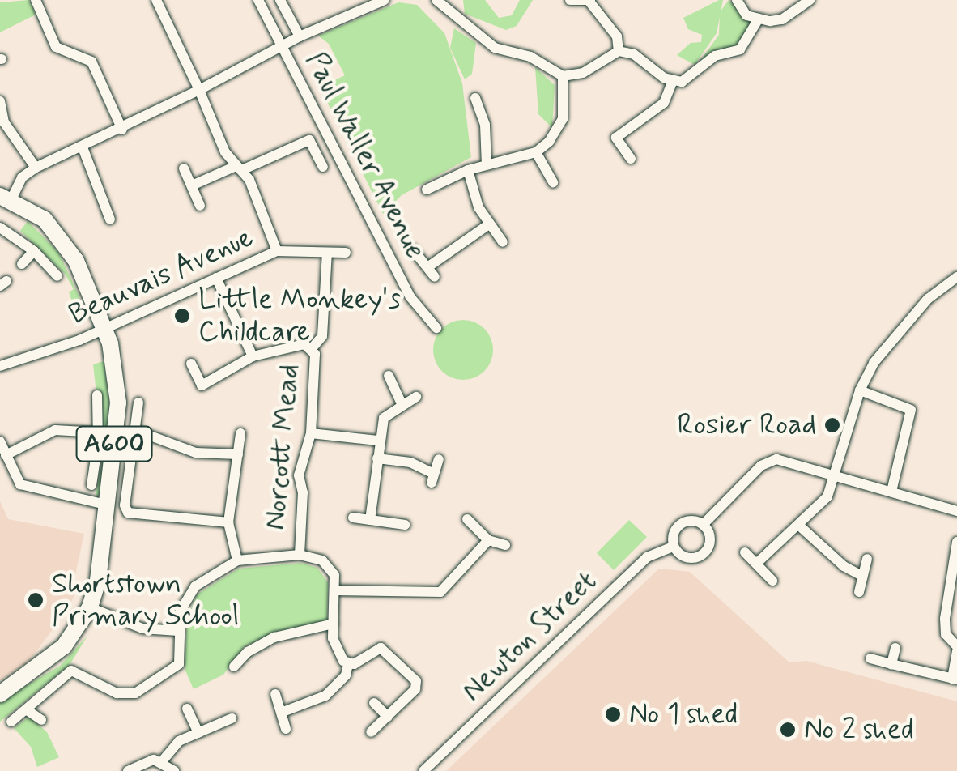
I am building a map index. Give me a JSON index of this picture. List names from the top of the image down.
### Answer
{
  "streets": {
    "main road": ["A600"],
    "street": [
      "Paul Waller Avenue",
      "Beauvais Avenue",
      "Norcott Mead",
      "Newton Street"
    ]
  },
  "crossings": [
    ["Beauvais Avenue", "A600"],
    ["Beauvais Avenue", "Norcott Mead"]
  ],
  "places": [
    "Little Monkey's Childcare",
    "Rosier Road",
    "Shortstown Primary School",
    "No 1 shed",
    "No 2 shed"
  ]
}
